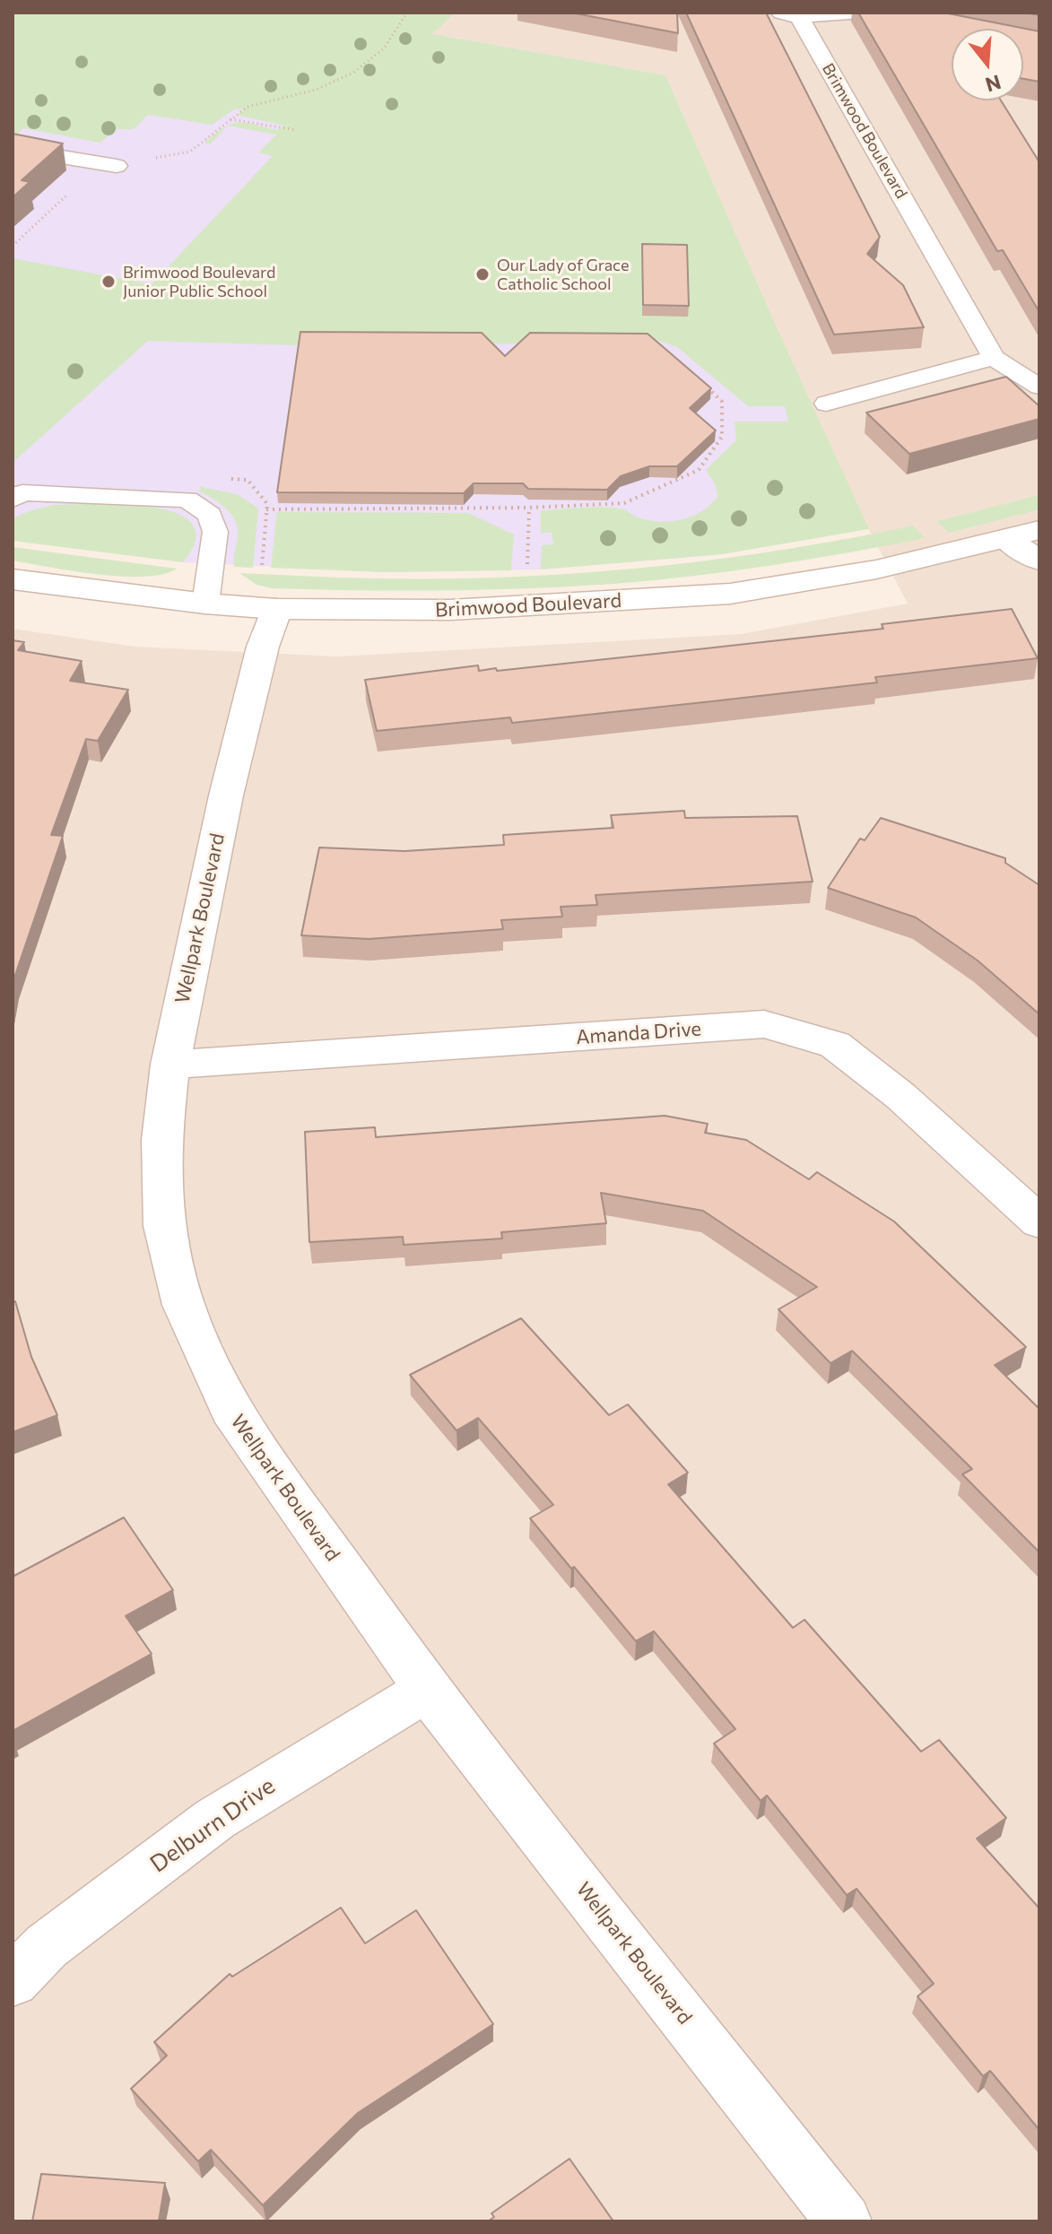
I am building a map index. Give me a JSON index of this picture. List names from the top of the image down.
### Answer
{
  "streets": {
    "street": [
      "Brimwood Boulevard",
      "Wellpark Boulevard",
      "Amanda Drive",
      "Delburn Drive"
    ]
  },
  "crossings": [
    ["Brimwood Boulevard", "Wellpark Boulevard"],
    ["Wellpark Boulevard", "Amanda Drive"],
    ["Wellpark Boulevard", "Delburn Drive"]
  ],
  "places": ["Our Lady of Grace Catholic School", "Brimwood Boulevard Junior Public School"],
  "north": "bottom"
}
